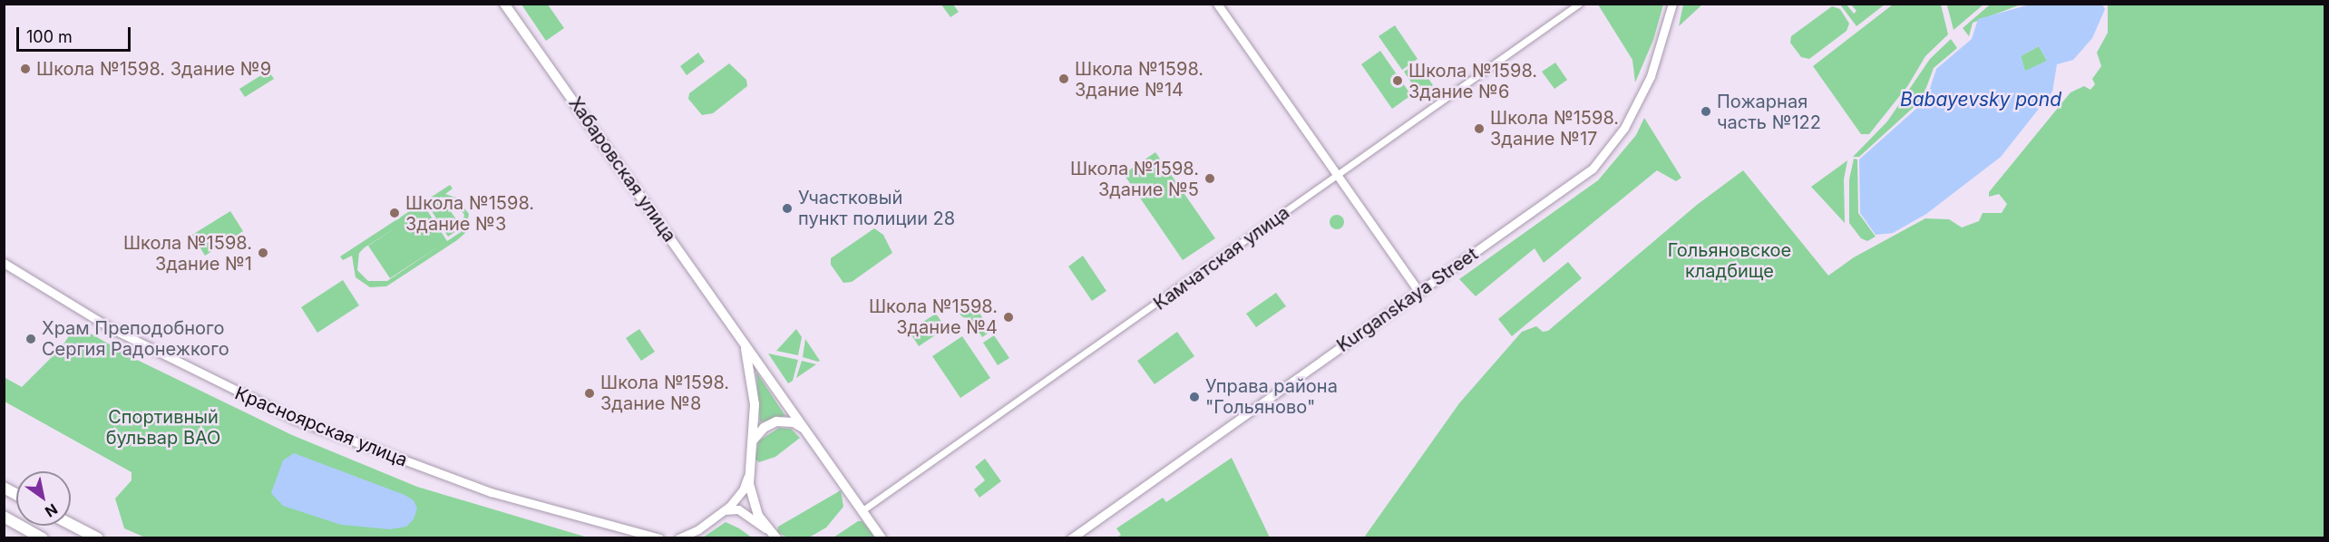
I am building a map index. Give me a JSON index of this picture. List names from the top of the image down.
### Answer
{
  "streets": {
    "main road": ["Хабаровская улица"],
    "street": ["Камчатская улица", "Kurganskaya Street", "Красноярская улица"]
  },
  "crossings": [
    ["Хабаровская улица", "Камчатская улица"]
  ],
  "water": ["Babayevsky pond"],
  "parks": ["Гольяновское кладбище", "Спортивный бульвар ВАО"],
  "places": [
    "Школа №1598. Здание №9",
    "Школа №1598. Здание №14",
    "Школа №1598. Здание №6",
    "Пожарная часть №122",
    "Школа №1598. Здание №17",
    "Школа №1598. Здание №5",
    "Участковый пункт полиции 28",
    "Школа №1598. Здание №3",
    "Школа №1598. Здание №1",
    "Школа №1598. Здание №4",
    "Храм Преподобного Сергия Радонежкого",
    "Школа №1598. Здание №8",
    "Управа района \"Гольяново\""
  ],
  "scale_bar": "100 m",
  "north": "bottom right"
}
